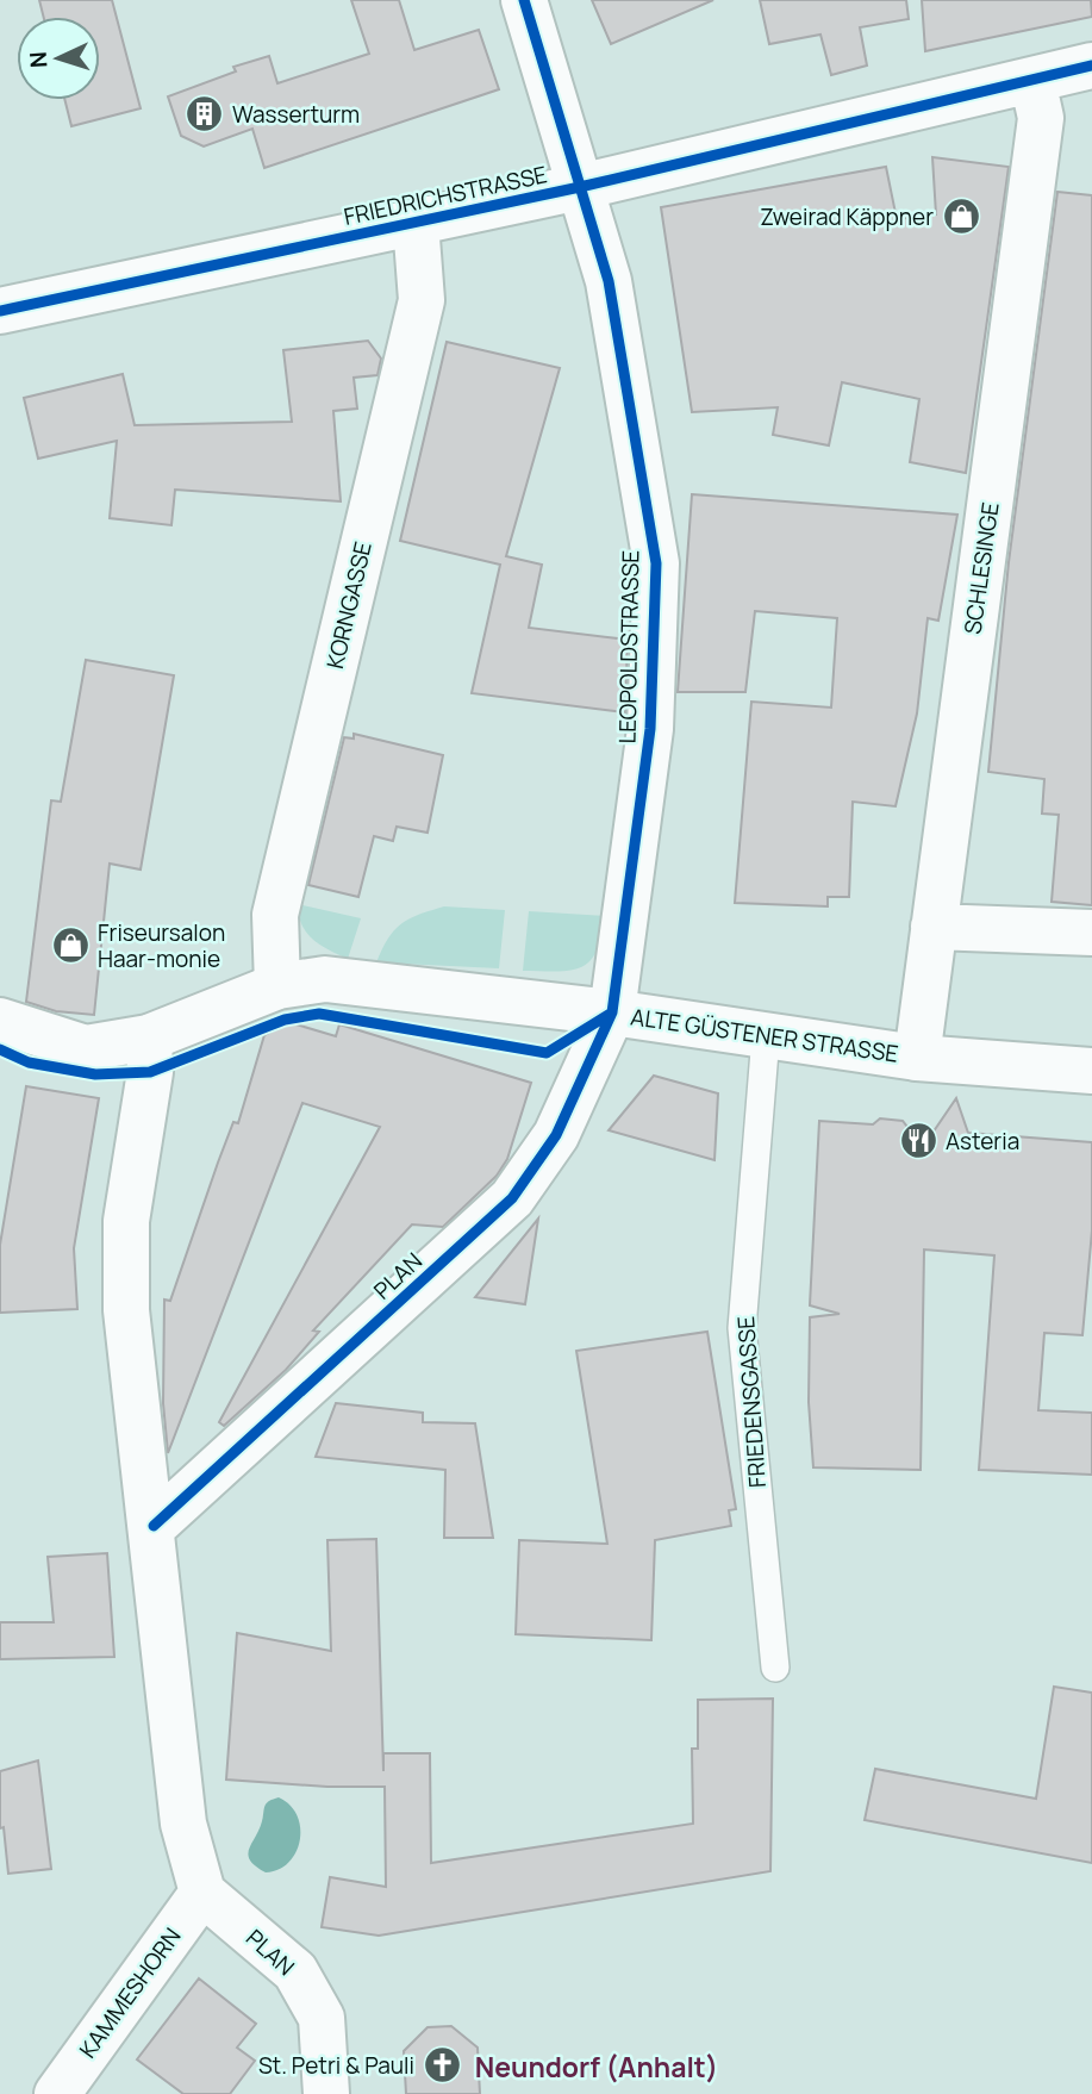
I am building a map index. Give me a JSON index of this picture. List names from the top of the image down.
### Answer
{
  "streets": {
    "street": [
      "FRIEDRICHSTRASSE",
      "SCHLESINGE",
      "KORNGASSE",
      "LEOPOLDSTRASSE",
      "ALTE GÜSTENER STRASSE",
      "PLAN",
      "KAMMESHORN"
    ],
    "lane": ["FRIEDENSGASSE"]
  },
  "crossings": [
    ["FRIEDRICHSTRASSE", "SCHLESINGE"],
    ["FRIEDRICHSTRASSE", "KORNGASSE"],
    ["FRIEDRICHSTRASSE", "LEOPOLDSTRASSE"],
    ["SCHLESINGE", "ALTE GÜSTENER STRASSE"],
    ["KORNGASSE", "ALTE GÜSTENER STRASSE"],
    ["LEOPOLDSTRASSE", "ALTE GÜSTENER STRASSE"],
    ["LEOPOLDSTRASSE", "PLAN"],
    ["ALTE GÜSTENER STRASSE", "PLAN"],
    ["ALTE GÜSTENER STRASSE", "FRIEDENSGASSE"],
    ["PLAN", "KAMMESHORN"]
  ],
  "districts": ["Neundorf (Anhalt)"],
  "places": {
    "building": ["Wasserturm"],
    "shop": ["Zweirad Käppner", "Friseursalon Haar-monie"],
    "restaurant": ["Asteria"],
    "church": ["St. Petri & Pauli"]
  },
  "north": "left"
}
